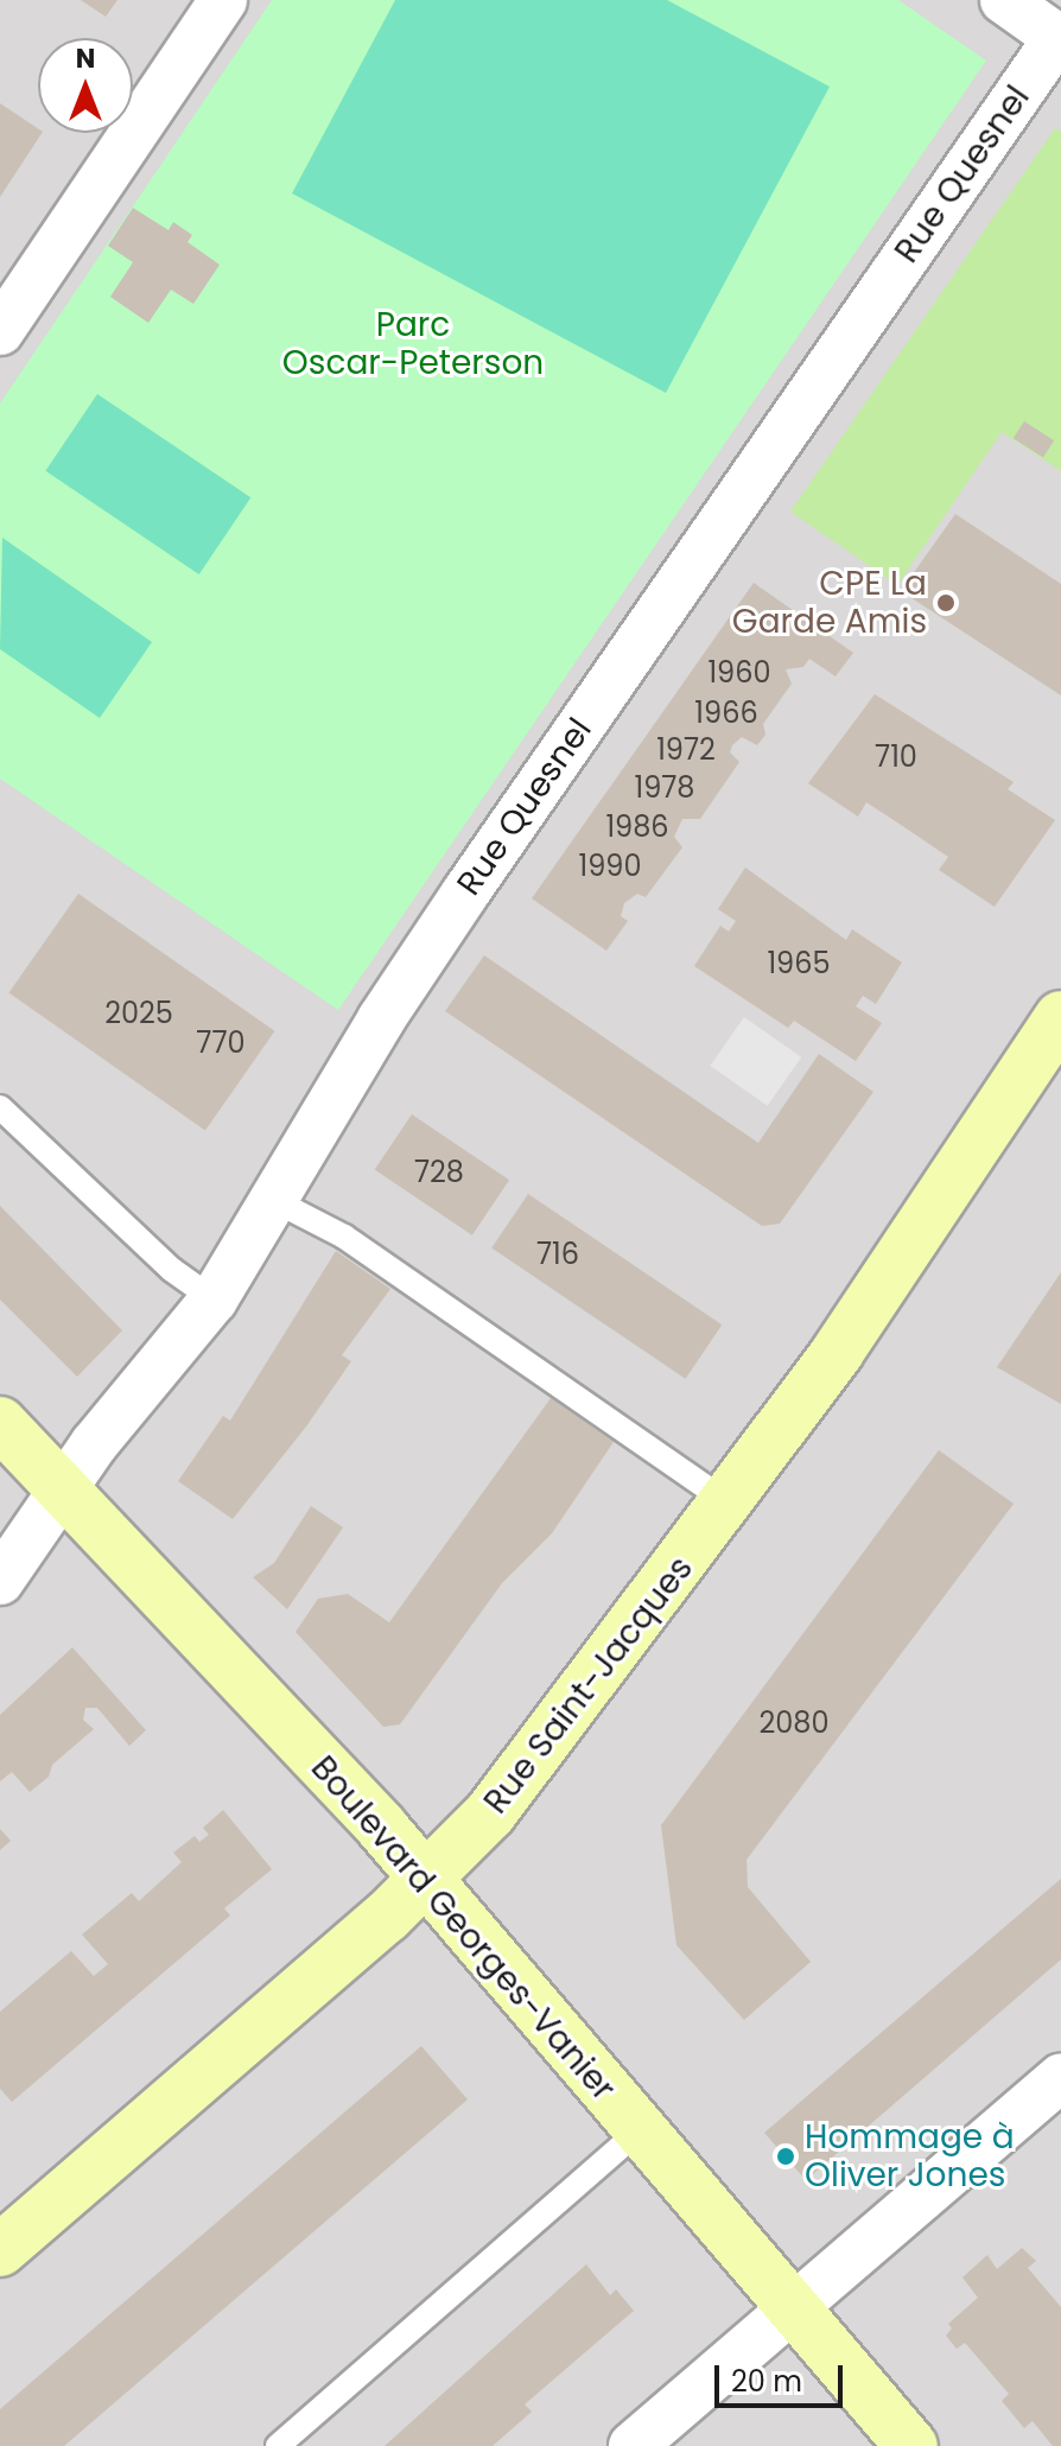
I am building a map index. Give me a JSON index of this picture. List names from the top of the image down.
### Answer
{
  "streets": {
    "main road": ["Rue Saint-Jacques", "Boulevard Georges-Vanier"],
    "street": ["Rue Quesnel"]
  },
  "crossings": [
    ["Rue Quesnel", "Boulevard Georges-Vanier"],
    ["Rue Saint-Jacques", "Boulevard Georges-Vanier"]
  ],
  "parks": ["Parc Oscar-Peterson"],
  "places": ["CPE La Garde Amis", "Hommage à Oliver Jones"],
  "house_numbers": [
    "1960",
    "1966",
    "1972",
    "710",
    "1978",
    "1986",
    "1990",
    "1965",
    "2025",
    "770",
    "728",
    "716",
    "2080"
  ],
  "scale_bar": "20 m",
  "north": "top"
}
